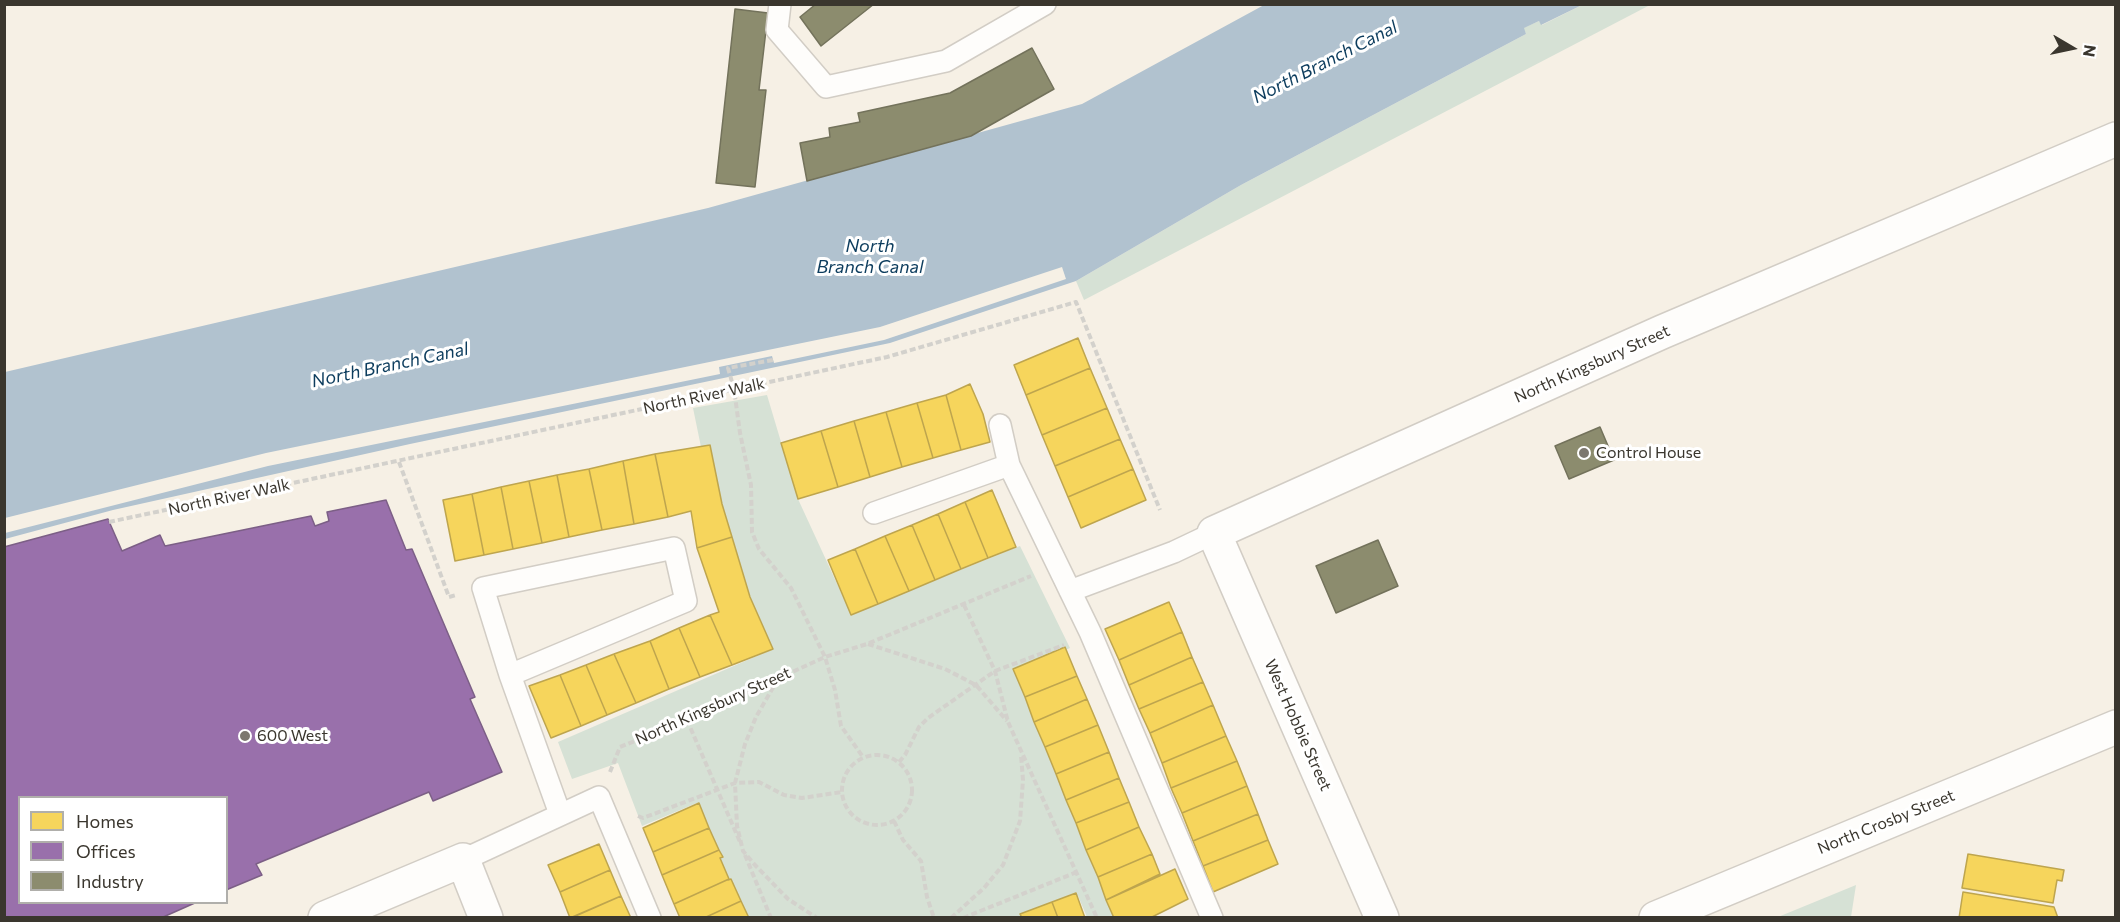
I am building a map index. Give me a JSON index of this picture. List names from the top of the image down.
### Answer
{
  "streets": {
    "street": ["North Kingsbury Street", "West Hobbie Street", "North Crosby Street"],
    "path": ["North River Walk"]
  },
  "crossings": [
    ["North Kingsbury Street", "West Hobbie Street"]
  ],
  "water": ["North Branch Canal"],
  "places": ["Control House", "600 West"],
  "legend": ["Homes", "Offices", "Industry"],
  "north": "right"
}
